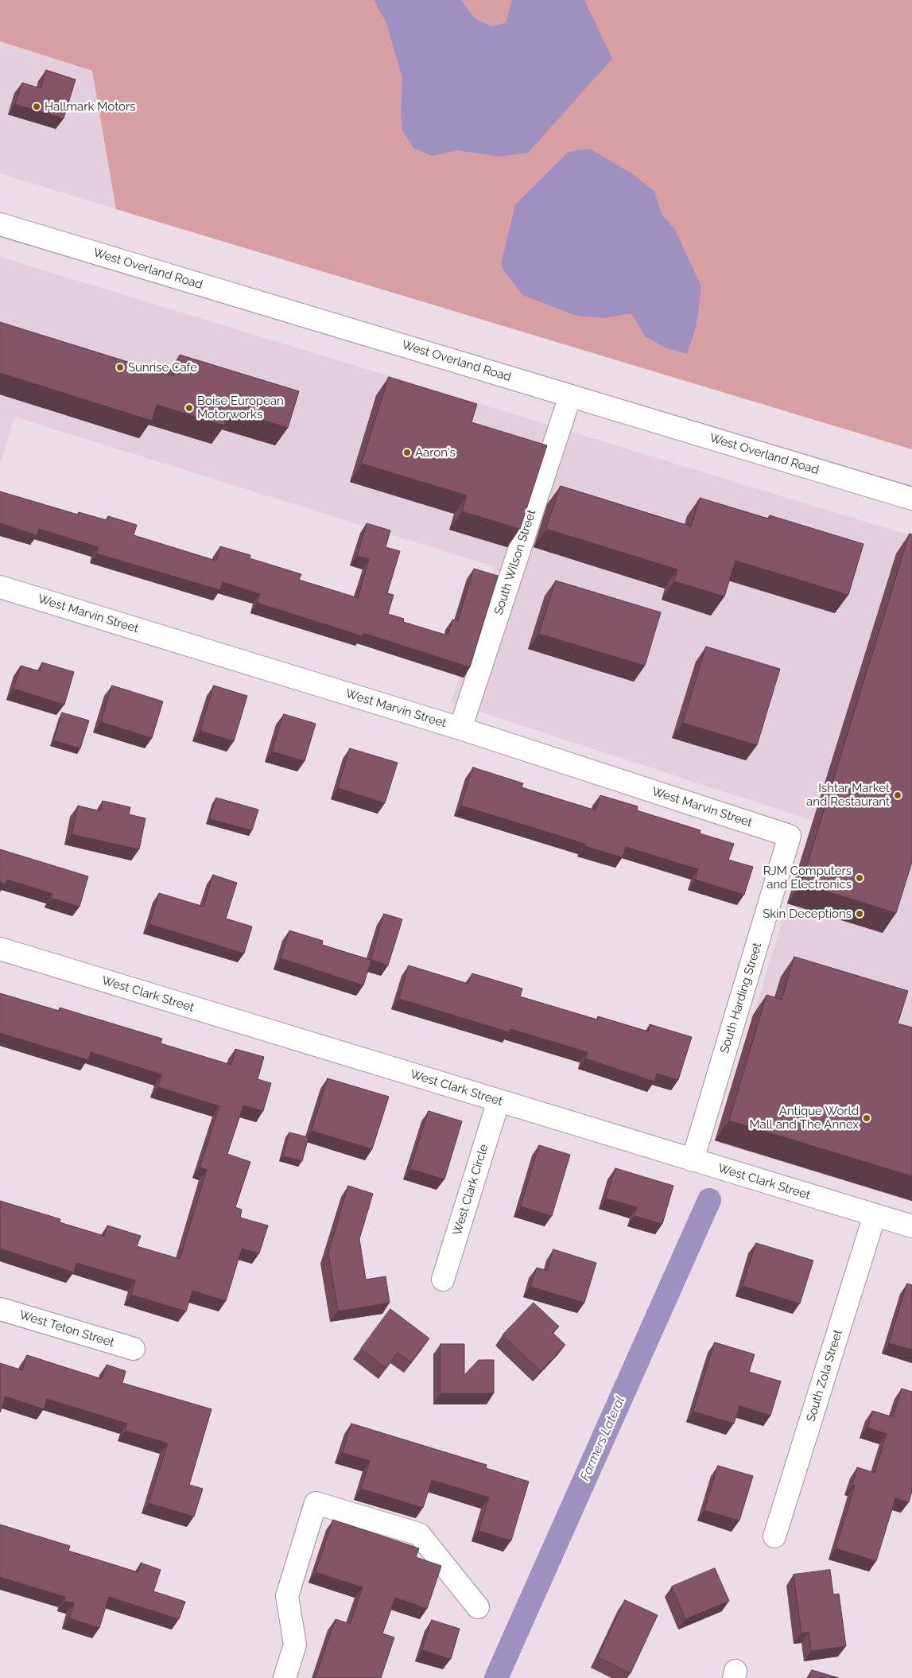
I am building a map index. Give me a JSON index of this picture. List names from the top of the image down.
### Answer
{
  "streets": {
    "street": [
      "West Overland Road",
      "South Wilson Street",
      "West Marvin Street",
      "West Clark Street",
      "South Harding Street",
      "West Clark Circle",
      "West Teton Street",
      "South Zola Street"
    ]
  },
  "crossings": [
    ["West Overland Road", "South Wilson Street"],
    ["South Wilson Street", "West Marvin Street"],
    ["West Marvin Street", "South Harding Street"],
    ["West Clark Street", "South Harding Street"],
    ["West Clark Street", "West Clark Circle"],
    ["West Clark Street", "South Zola Street"]
  ],
  "water": ["Farmers Lateral"],
  "places": [
    "Hallmark Motors",
    "Sunrise Cafe",
    "Boise European Motorworks",
    "Aaron's",
    "Ishtar Market and Restaurant",
    "RJM Computers and Electronics",
    "Skin Deceptions",
    "Antique World Mall and The Annex"
  ]
}
